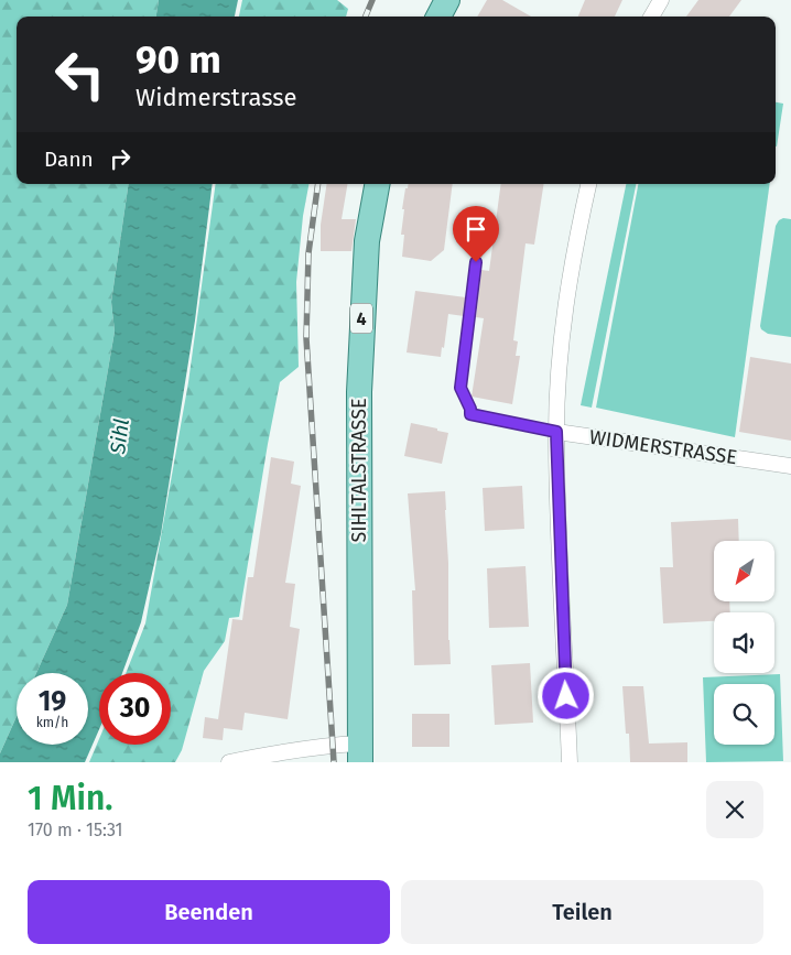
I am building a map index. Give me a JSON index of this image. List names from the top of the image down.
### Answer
{
  "streets": {
    "main road": ["4", "SIHLTALSTRASSE"],
    "street": ["WIDMERSTRASSE"]
  },
  "water": ["Sihl"],
  "north": "bottom left",
  "page": {
    "turn": ["90 m", "Widmerstrasse"],
    "then": "Dann",
    "speed": "19 km/h",
    "limit": "30",
    "heading": ["1 Min.", "170 m · 15:31"],
    "buttons": ["Beenden", "Teilen"]
  }
}
